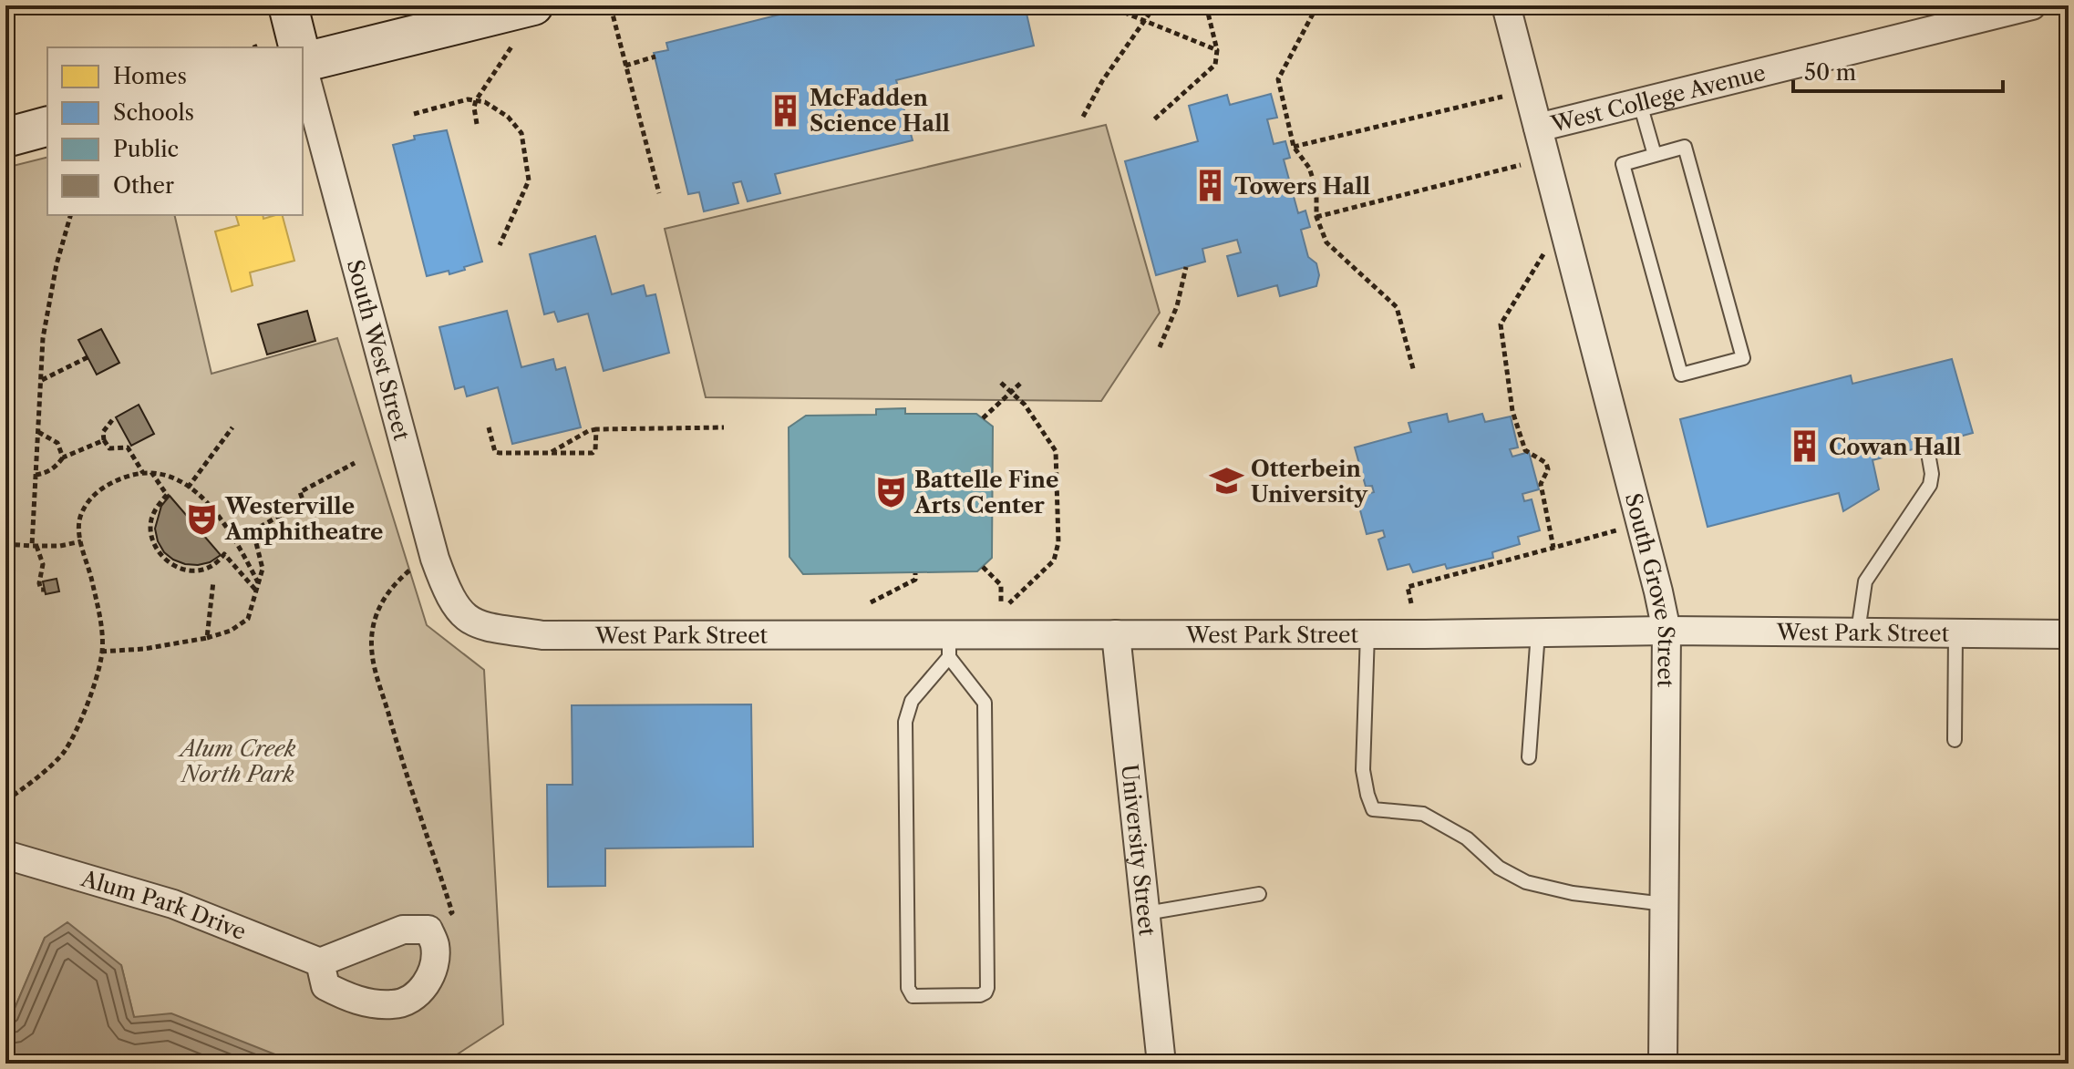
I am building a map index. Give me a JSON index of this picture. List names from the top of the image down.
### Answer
{
  "streets": {
    "street": [
      "West College Avenue",
      "South West Street",
      "South Grove Street",
      "West Park Street",
      "University Street",
      "Alum Park Drive"
    ]
  },
  "crossings": [
    ["West College Avenue", "South Grove Street"],
    ["South West Street", "West Park Street"],
    ["South Grove Street", "West Park Street"],
    ["West Park Street", "University Street"]
  ],
  "parks": ["Alum Creek North Park"],
  "places": {
    "building": ["McFadden Science Hall", "Towers Hall", "Cowan Hall"],
    "school or university": ["Otterbein University"],
    "theatre": ["Battelle Fine Arts Center", "Westerville Amphitheatre"]
  },
  "legend": [
    "Homes",
    "Schools",
    "Public",
    "Other"
  ],
  "scale_bar": "50 m"
}
